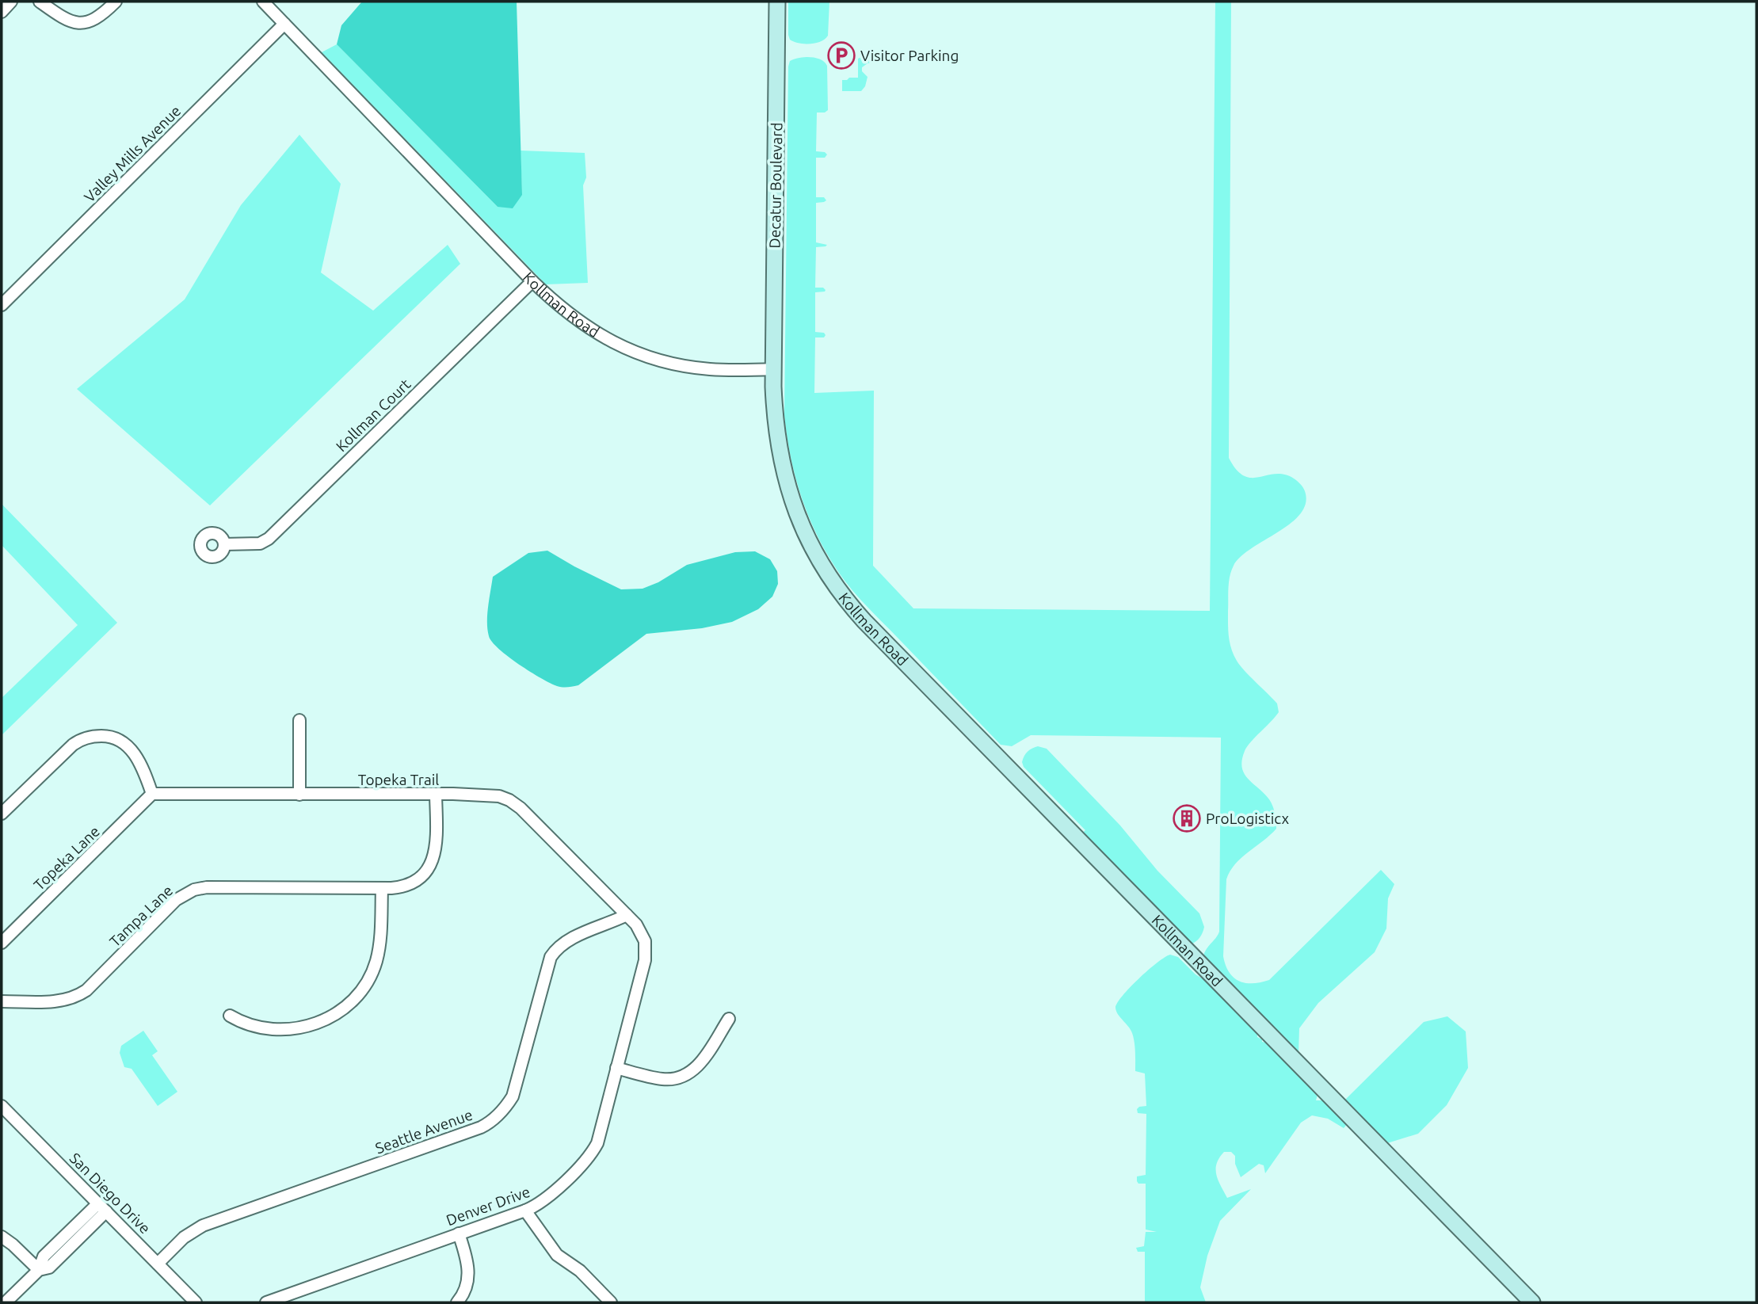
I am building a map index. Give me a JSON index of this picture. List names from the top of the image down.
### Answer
{
  "streets": {
    "street": [
      "Valley Mills Avenue",
      "Decatur Boulevard",
      "Kollman Road",
      "Kollman Court",
      "Topeka Trail",
      "Topeka Lane",
      "Tampa Lane",
      "Seattle Avenue",
      "San Diego Drive",
      "Denver Drive"
    ]
  },
  "crossings": [
    ["Valley Mills Avenue", "Kollman Road"],
    ["Decatur Boulevard", "Kollman Road"],
    ["Kollman Road", "Kollman Court"],
    ["Topeka Trail", "Topeka Lane"],
    ["Topeka Trail", "Tampa Lane"],
    ["Topeka Trail", "Seattle Avenue"],
    ["Topeka Trail", "Denver Drive"],
    ["Seattle Avenue", "San Diego Drive"]
  ],
  "places": {
    "parking": ["Visitor Parking"],
    "building": ["ProLogisticx"]
  }
}
